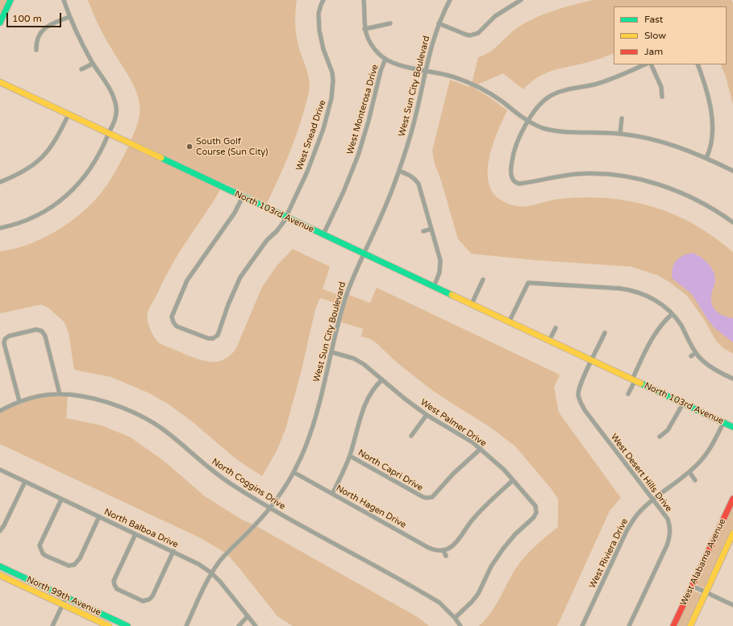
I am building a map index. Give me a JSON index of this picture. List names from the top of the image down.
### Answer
{
  "streets": {
    "street": [
      "West Sun City Boulevard",
      "West Monterosa Drive",
      "West Snead Drive",
      "North 103rd Avenue",
      "West Palmer Drive",
      "North Capri Drive",
      "West Desert Hills Drive",
      "North Coggins Drive",
      "North Hagen Drive",
      "North Balboa Drive",
      "West Riviera Drive",
      "West Alabama Avenue",
      "North 99th Avenue"
    ]
  },
  "crossings": [
    ["West Sun City Boulevard", "North 103rd Avenue"],
    ["West Sun City Boulevard", "West Palmer Drive"],
    ["West Sun City Boulevard", "North Coggins Drive"],
    ["West Sun City Boulevard", "North Hagen Drive"],
    ["West Sun City Boulevard", "North Balboa Drive"],
    ["West Monterosa Drive", "North 103rd Avenue"],
    ["West Snead Drive", "North 103rd Avenue"],
    ["North 103rd Avenue", "West Desert Hills Drive"],
    ["North 103rd Avenue", "West Riviera Drive"],
    ["West Palmer Drive", "North Capri Drive"],
    ["West Palmer Drive", "North Coggins Drive"],
    ["West Desert Hills Drive", "West Riviera Drive"]
  ],
  "places": ["South Golf Course (Sun City)"],
  "legend": ["Fast", "Slow", "Jam"],
  "scale_bar": "100 m"
}
